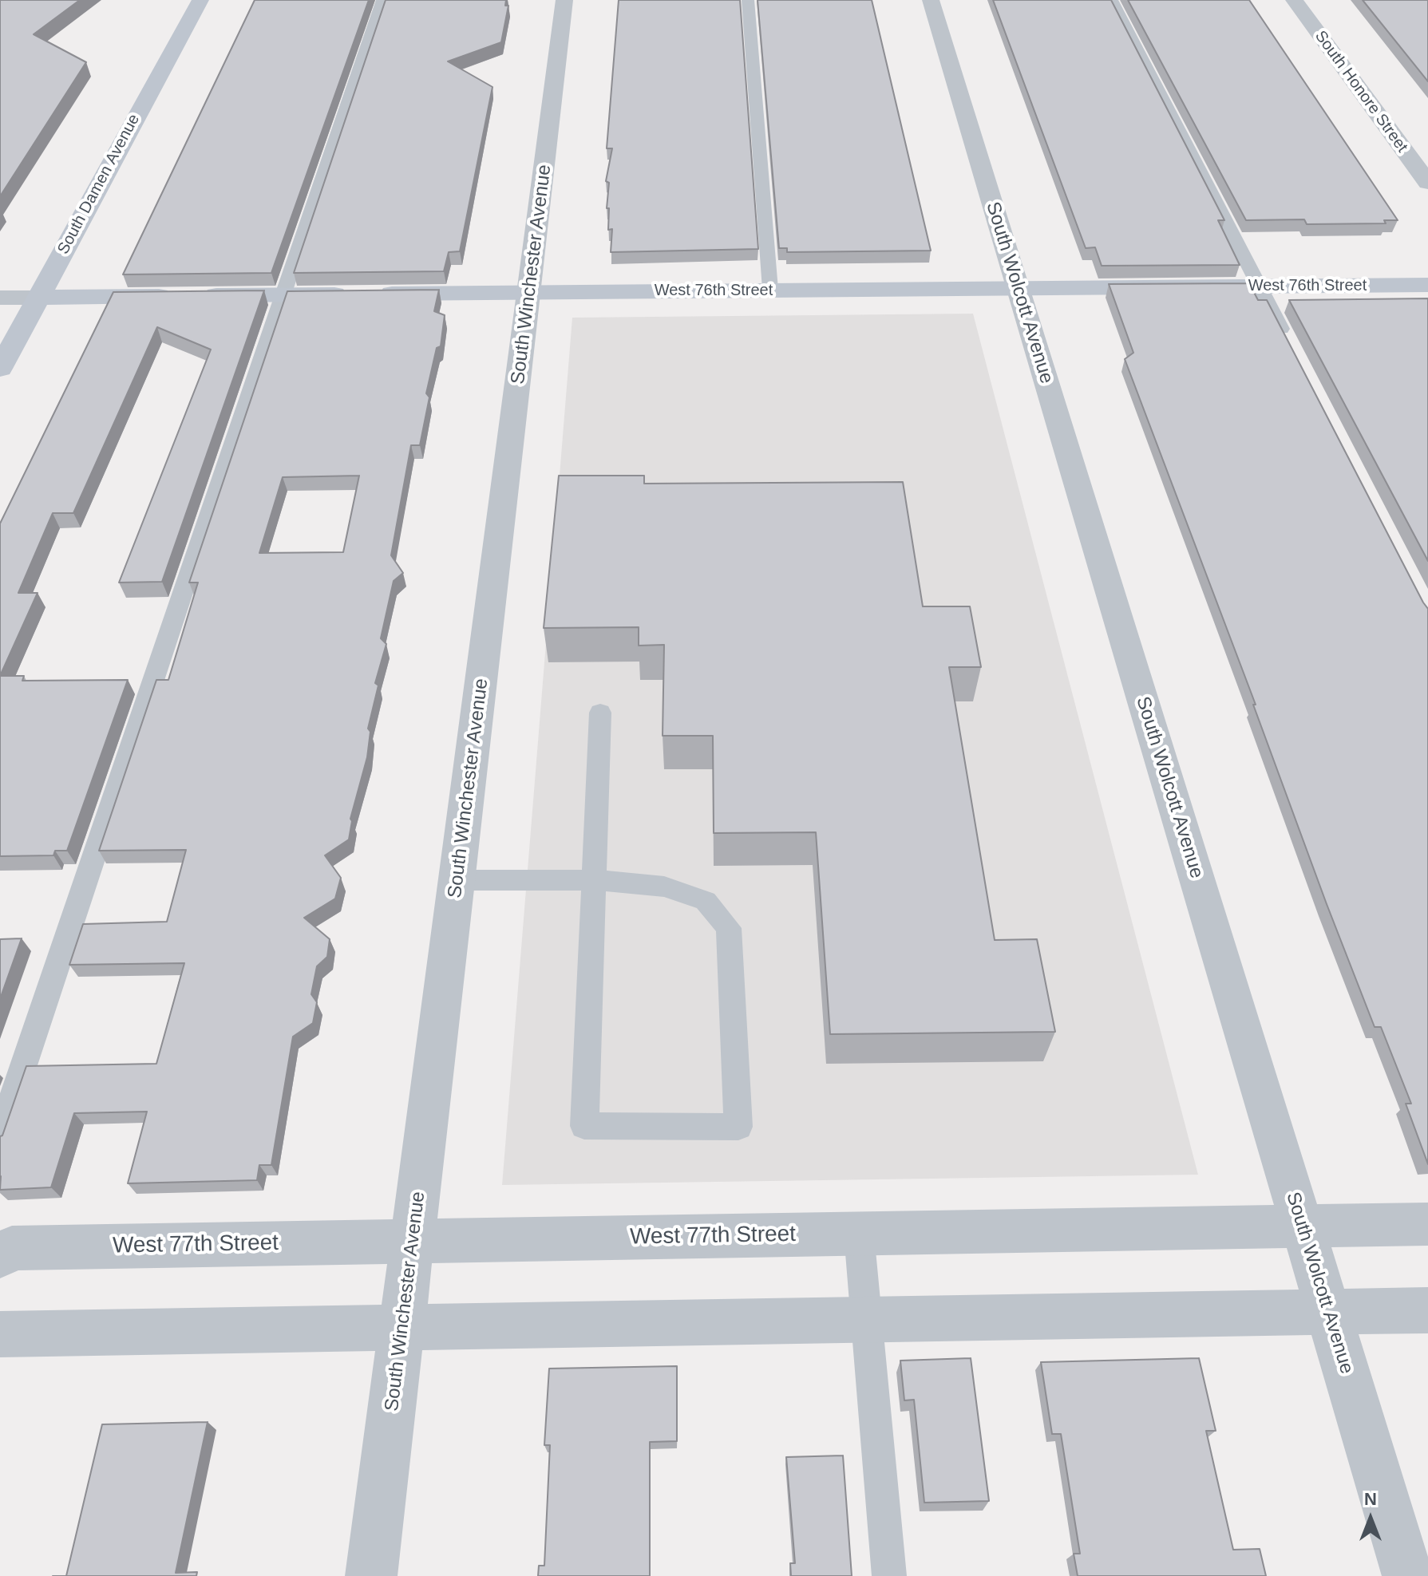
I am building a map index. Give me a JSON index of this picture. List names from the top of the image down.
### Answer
{
  "streets": {
    "street": [
      "South Honore Street",
      "South Damen Avenue",
      "South Winchester Avenue",
      "West 76th Street",
      "South Wolcott Avenue",
      "West 77th Street"
    ]
  },
  "crossings": [
    ["South Damen Avenue", "West 76th Street"],
    ["South Winchester Avenue", "West 76th Street"],
    ["South Winchester Avenue", "West 77th Street"],
    ["West 76th Street", "South Wolcott Avenue"],
    ["South Wolcott Avenue", "West 77th Street"]
  ],
  "north": "top"
}
